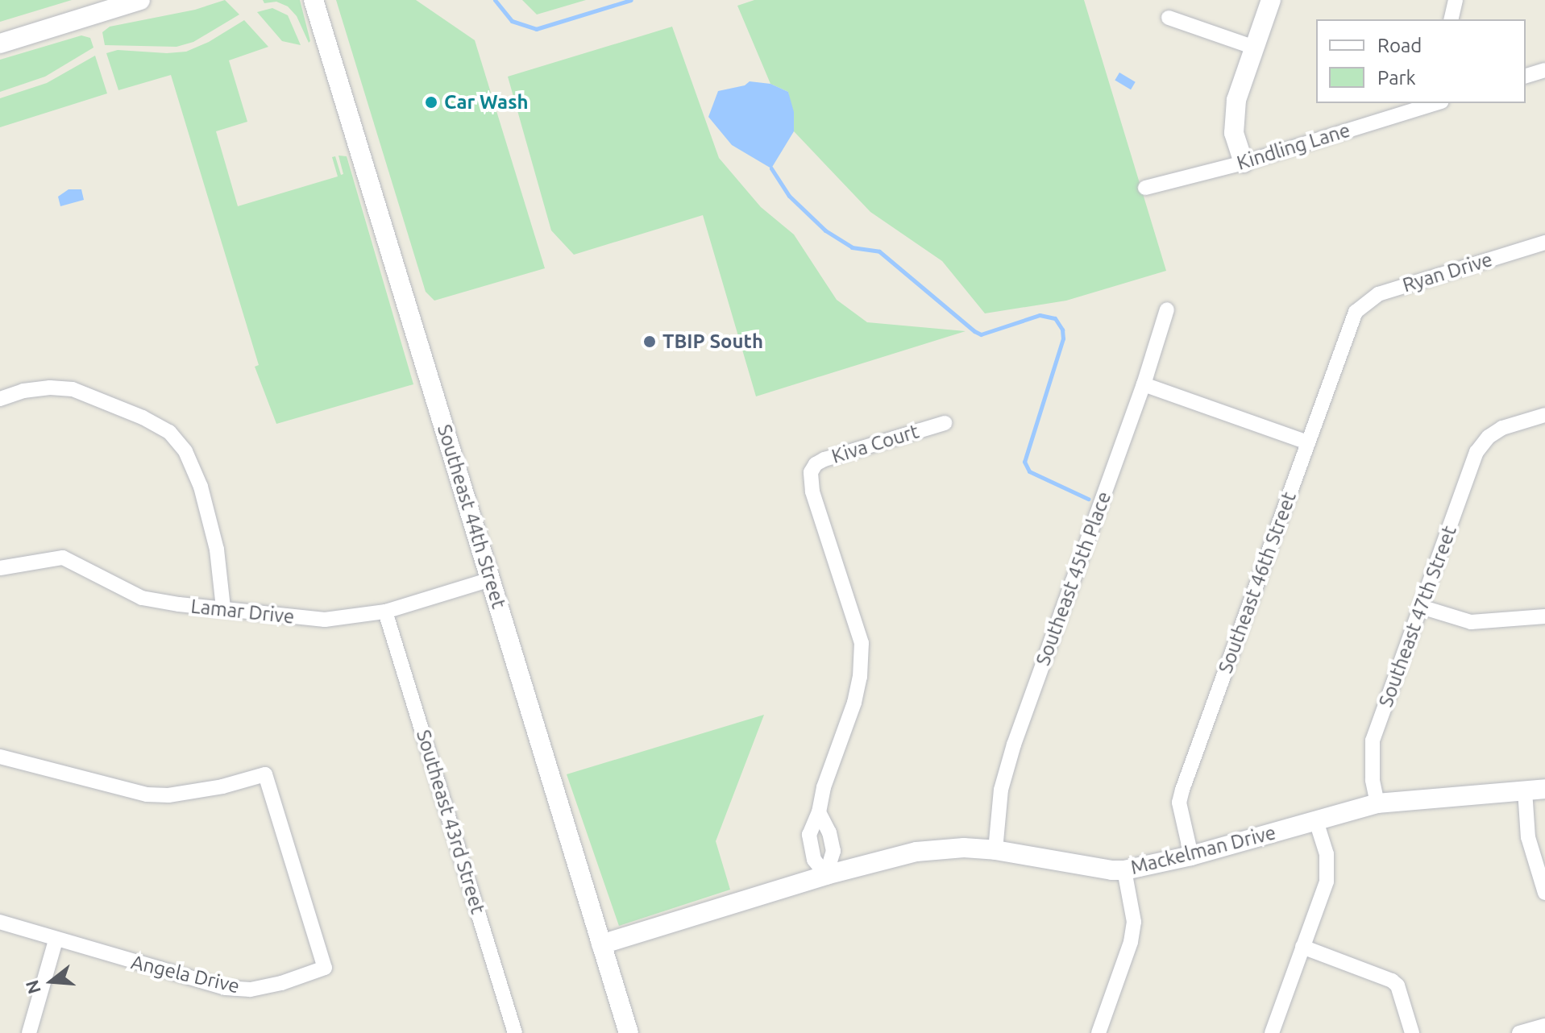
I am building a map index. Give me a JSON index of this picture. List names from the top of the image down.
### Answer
{
  "streets": {
    "main road": ["Southeast 44th Street", "Mackelman Drive"],
    "street": [
      "Kindling Lane",
      "Ryan Drive",
      "Kiva Court",
      "Southeast 45th Place",
      "Southeast 46th Street",
      "Lamar Drive",
      "Southeast 47th Street",
      "Southeast 43rd Street",
      "Angela Drive"
    ]
  },
  "crossings": [
    ["Ryan Drive", "Southeast 46th Street"],
    ["Southeast 44th Street", "Lamar Drive"],
    ["Southeast 44th Street", "Mackelman Drive"],
    ["Southeast 45th Place", "Mackelman Drive"],
    ["Southeast 46th Street", "Mackelman Drive"],
    ["Lamar Drive", "Southeast 43rd Street"],
    ["Southeast 47th Street", "Mackelman Drive"]
  ],
  "places": ["Car Wash", "TBIP South"],
  "legend": ["Road", "Park"],
  "north": "left"
}
